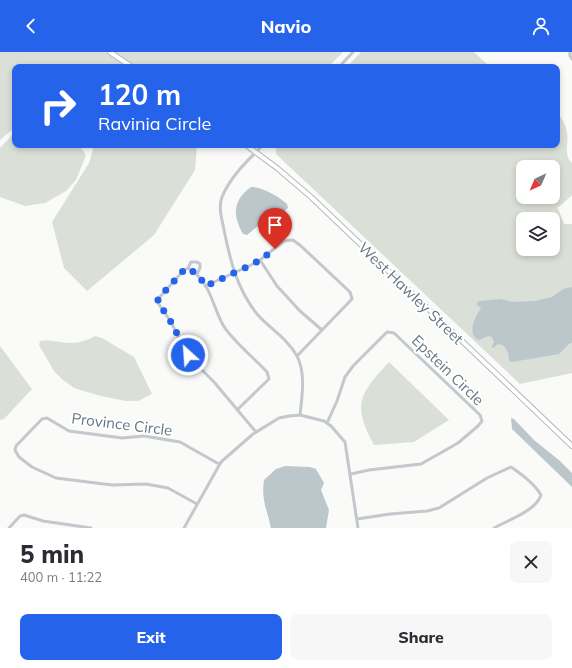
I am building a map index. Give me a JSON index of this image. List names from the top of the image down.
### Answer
{
  "streets": {
    "street": ["West Hawley Street", "Epstein Circle", "Province Circle"]
  },
  "north": "bottom left",
  "page": {
    "header": "Navio",
    "turn": ["120 m", "Ravinia Circle"],
    "heading": ["5 min", "400 m · 11:22"],
    "buttons": ["Exit", "Share"]
  }
}
